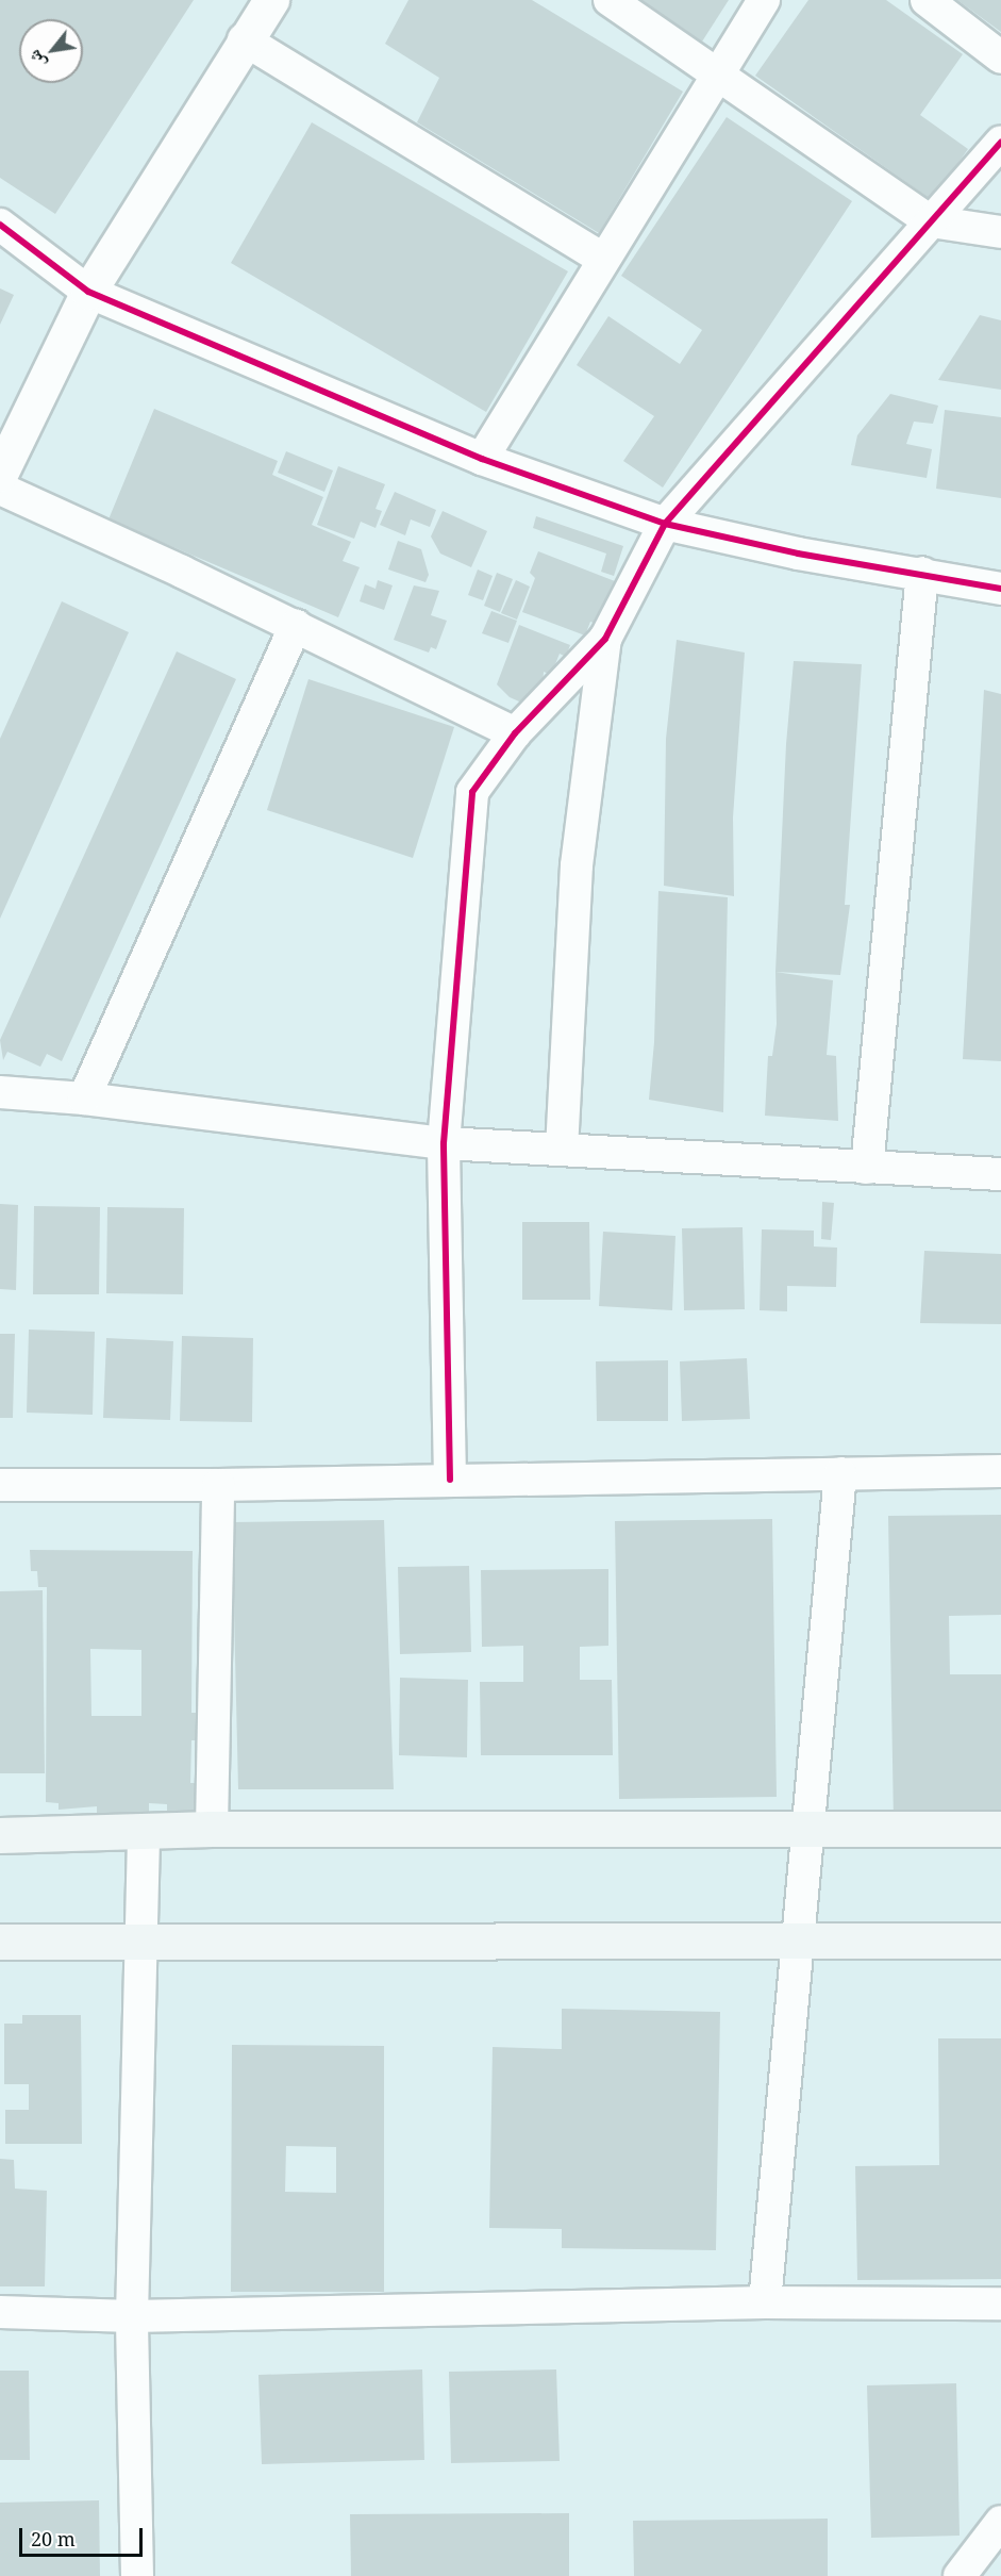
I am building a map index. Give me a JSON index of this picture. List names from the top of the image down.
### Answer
{
  "scale_bar": "20 m",
  "north": "bottom left"
}
